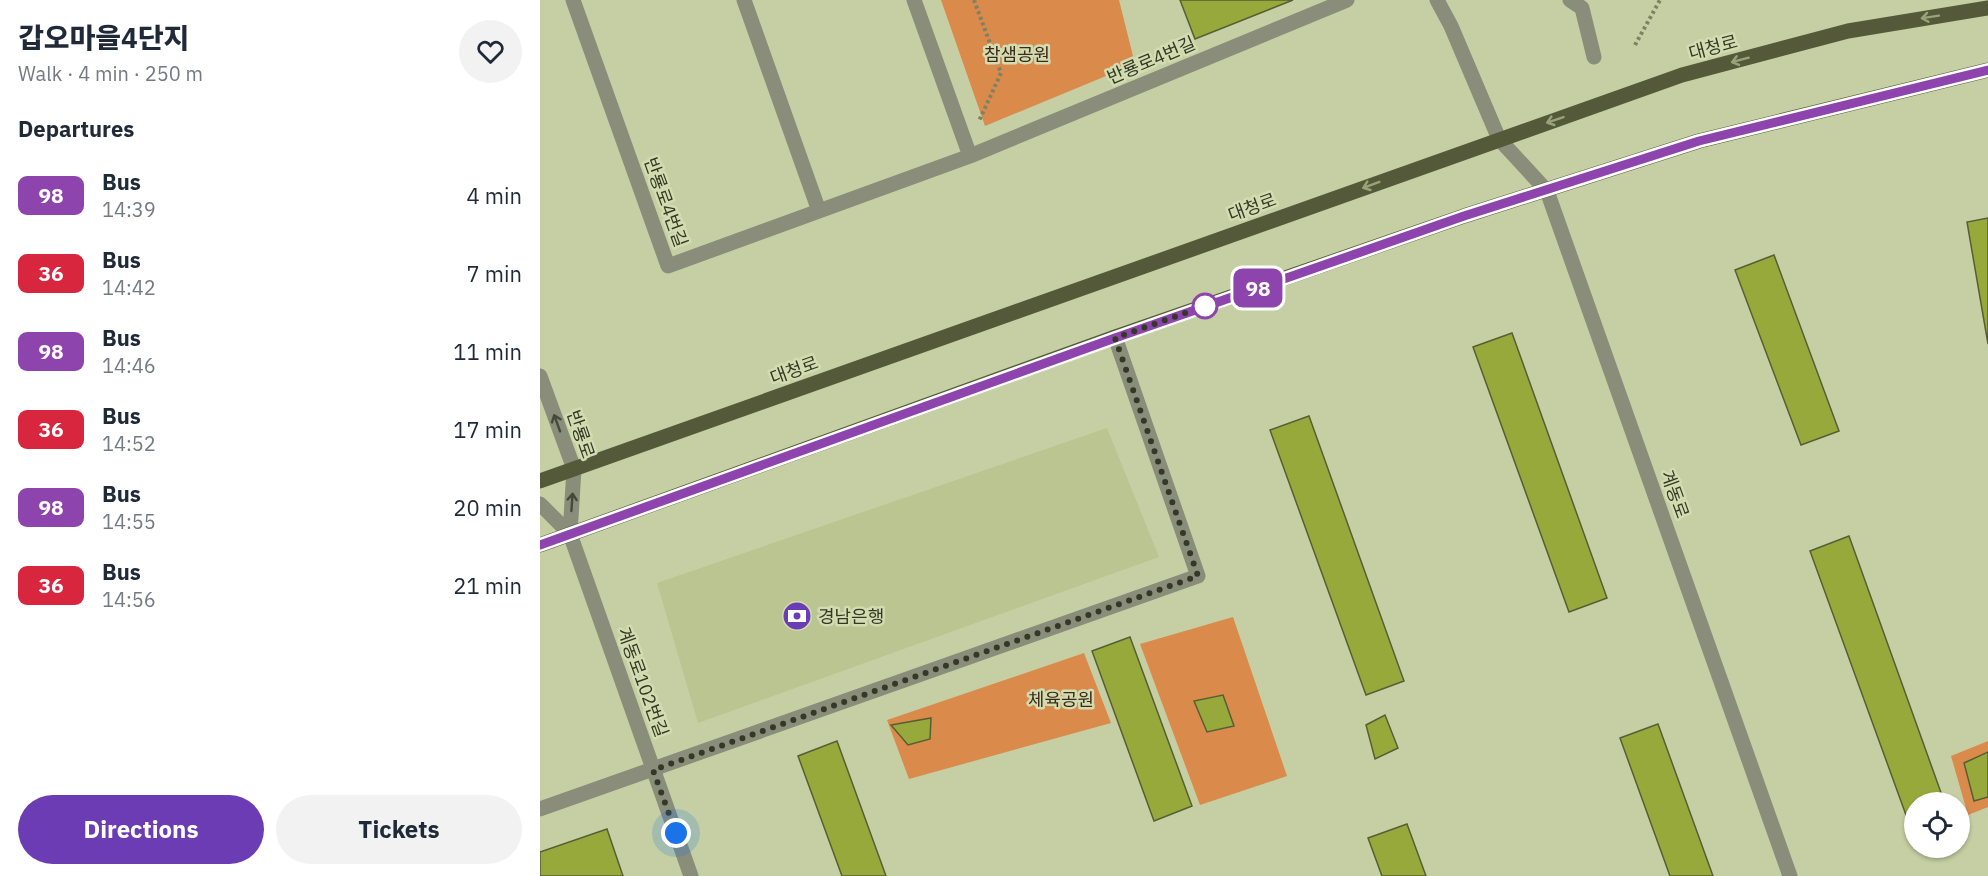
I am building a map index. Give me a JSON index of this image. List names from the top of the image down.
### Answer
{
  "streets": {
    "main road": ["대청로"],
    "street": [
      "반룡로4번길",
      "반룡로",
      "계동로",
      "계동로102번길"
    ]
  },
  "crossings": [
    ["대청로", "반룡로"],
    ["대청로", "계동로"],
    ["반룡로", "계동로102번길"]
  ],
  "one_way": ["반룡로"],
  "parks": ["참샘공원", "체육공원"],
  "places": {
    "bank": ["경남은행"]
  },
  "lines": ["bus line 98"],
  "page": {
    "heading": [
      ["갑오마을4단지", "Walk · 4 min · 250 m"],
      "Departures"
    ],
    "on_map": "98",
    "list": [
      {
        "mark": "98",
        "name": "Bus",
        "note": "14:39",
        "value": "4 min"
      },
      {
        "mark": "36",
        "name": "Bus",
        "note": "14:42",
        "value": "7 min"
      },
      {
        "mark": "98",
        "name": "Bus",
        "note": "14:46",
        "value": "11 min"
      },
      {
        "mark": "36",
        "name": "Bus",
        "note": "14:52",
        "value": "17 min"
      },
      {
        "mark": "98",
        "name": "Bus",
        "note": "14:55",
        "value": "20 min"
      },
      {
        "mark": "36",
        "name": "Bus",
        "note": "14:56",
        "value": "21 min"
      }
    ],
    "buttons": ["Directions", "Tickets"]
  }
}
